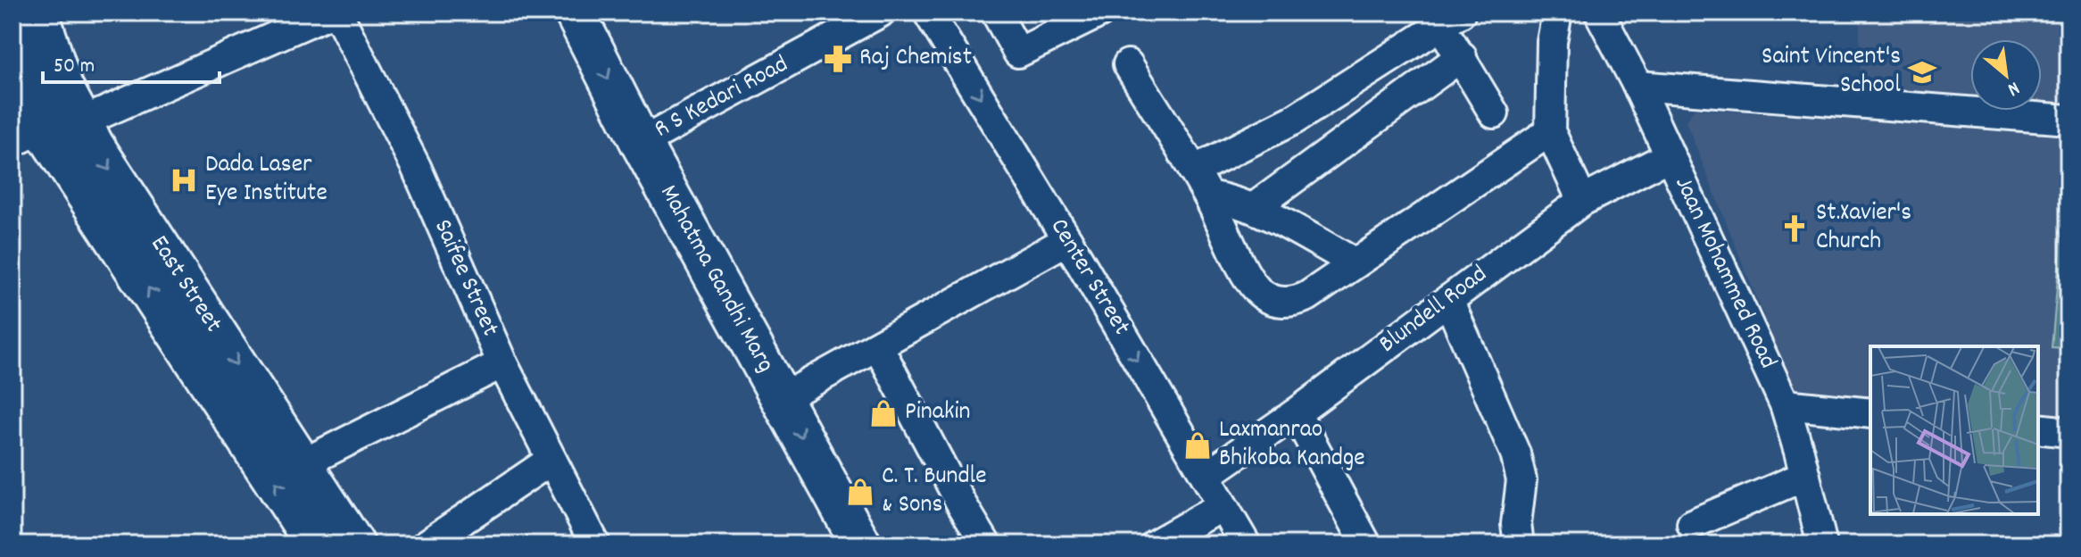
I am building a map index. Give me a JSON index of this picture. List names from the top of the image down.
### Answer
{
  "streets": {
    "main road": ["Mahatma Gandhi Marg", "East Street"],
    "street": [
      "R S Kedari Road",
      "Jaan Mohammed Road",
      "Center Street",
      "Saifee Street",
      "Blundell Road"
    ]
  },
  "crossings": [
    ["R S Kedari Road", "Mahatma Gandhi Marg"],
    ["Jaan Mohammed Road", "Blundell Road"],
    ["Center Street", "Blundell Road"]
  ],
  "one_way": ["Mahatma Gandhi Marg"],
  "places": {
    "pharmacy": ["Raj Chemist"],
    "school or university": ["Saint Vincent's School"],
    "hospital": ["Dada Laser Eye Institute"],
    "church": ["St.Xavier's Church"],
    "shop": ["Pinakin", "Laxmanrao Bhikoba Kandge", "C. T. Bundle & Sons"]
  },
  "scale_bar": "50 m",
  "north": "bottom right"
}
